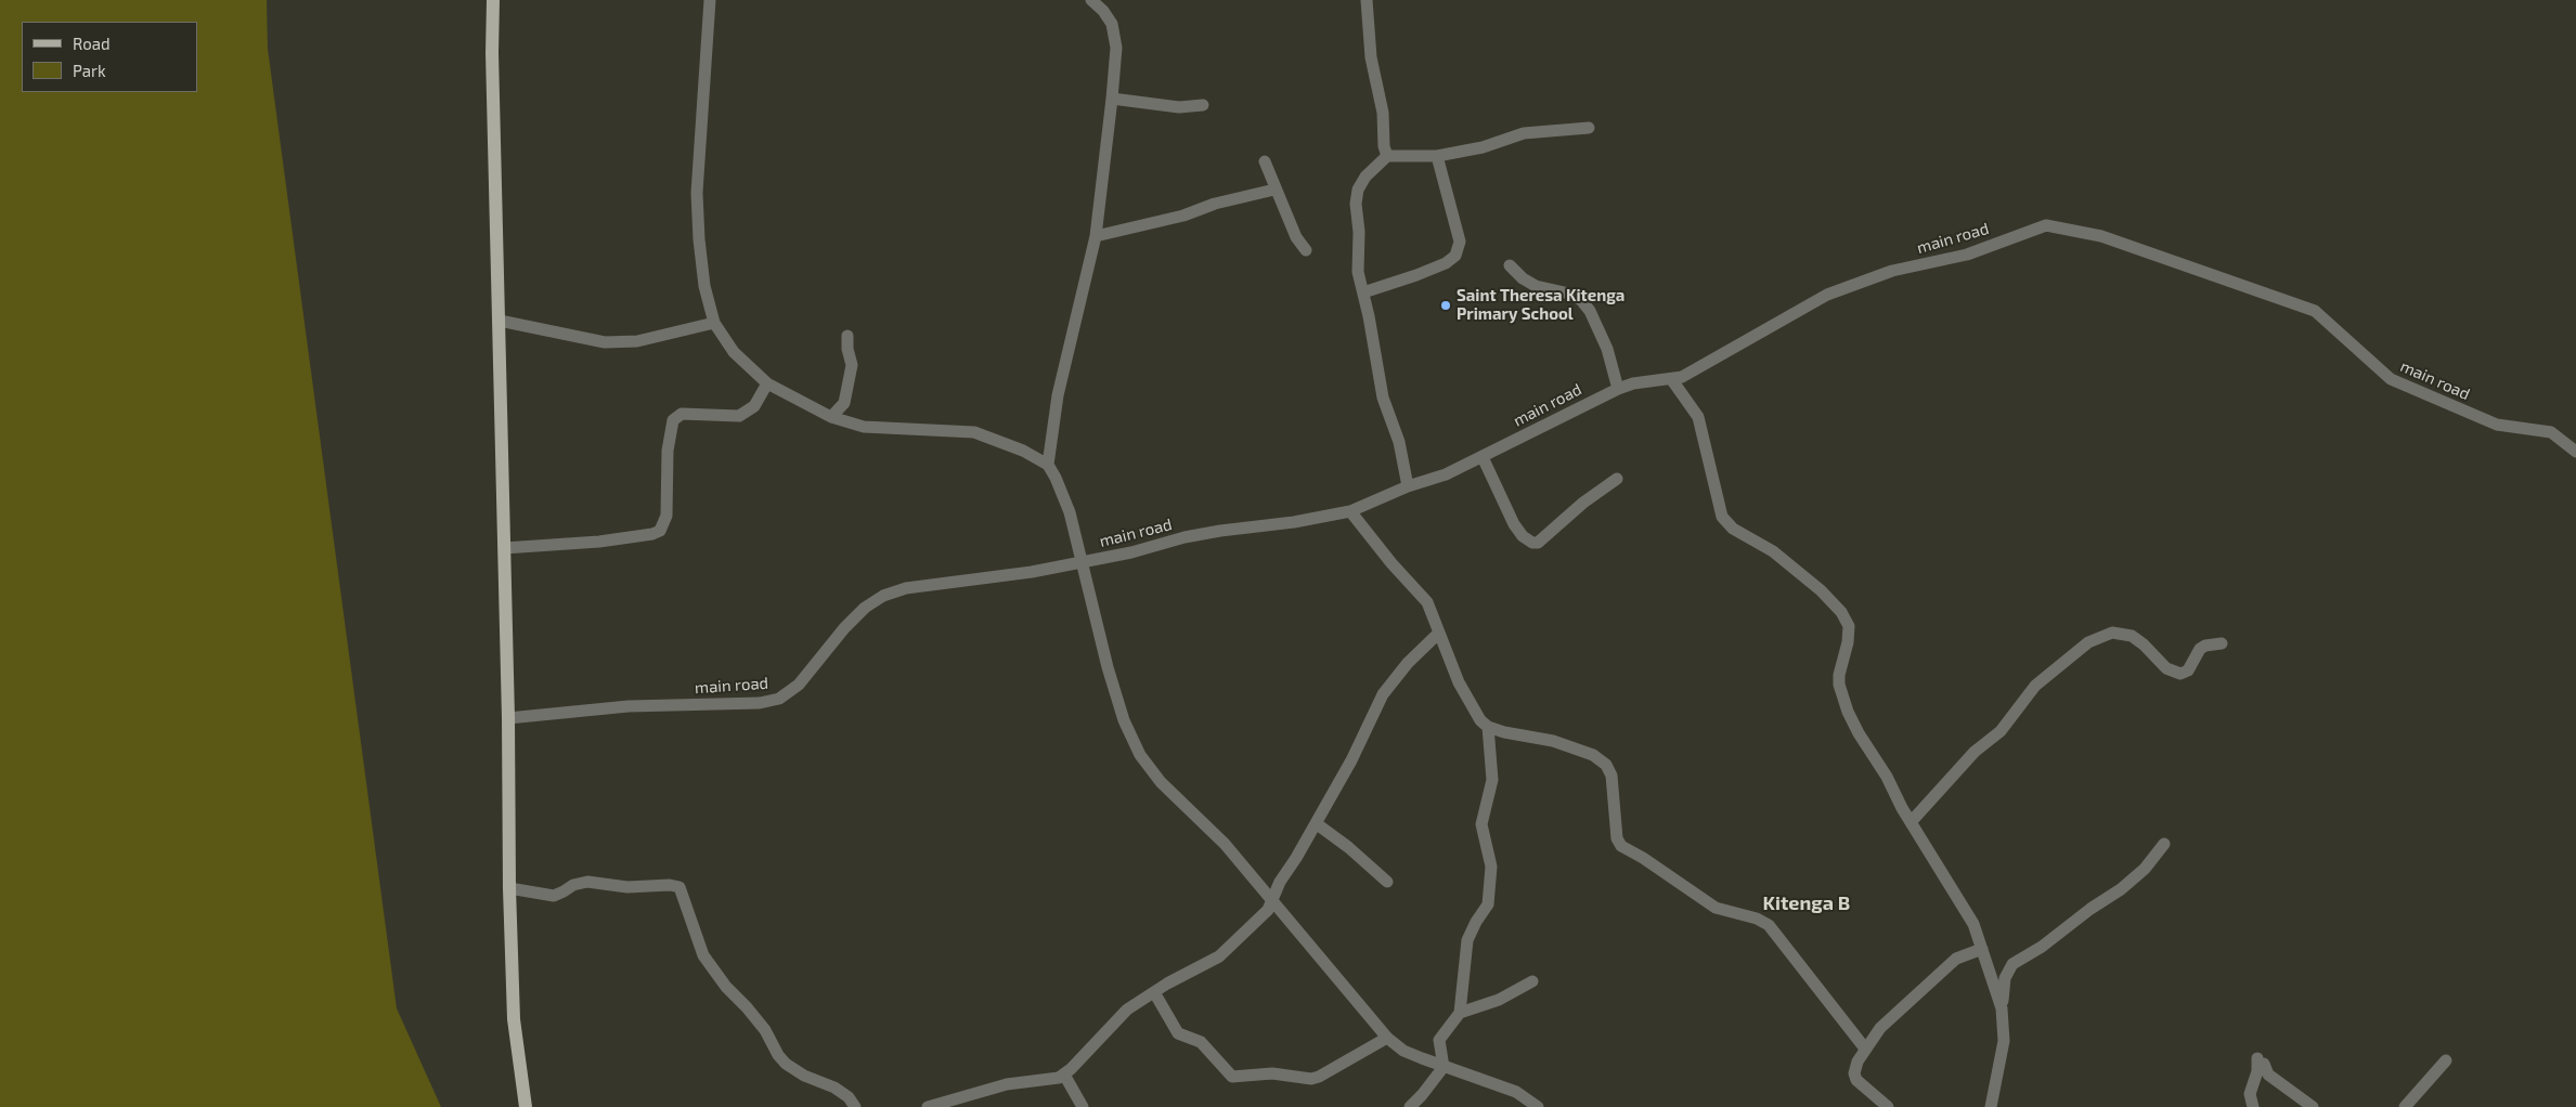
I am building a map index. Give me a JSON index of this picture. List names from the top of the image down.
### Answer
{
  "streets": {
    "street": ["main road"]
  },
  "districts": ["Kitenga B"],
  "places": ["Saint Theresa Kitenga Primary School"],
  "legend": ["Road", "Park"]
}
